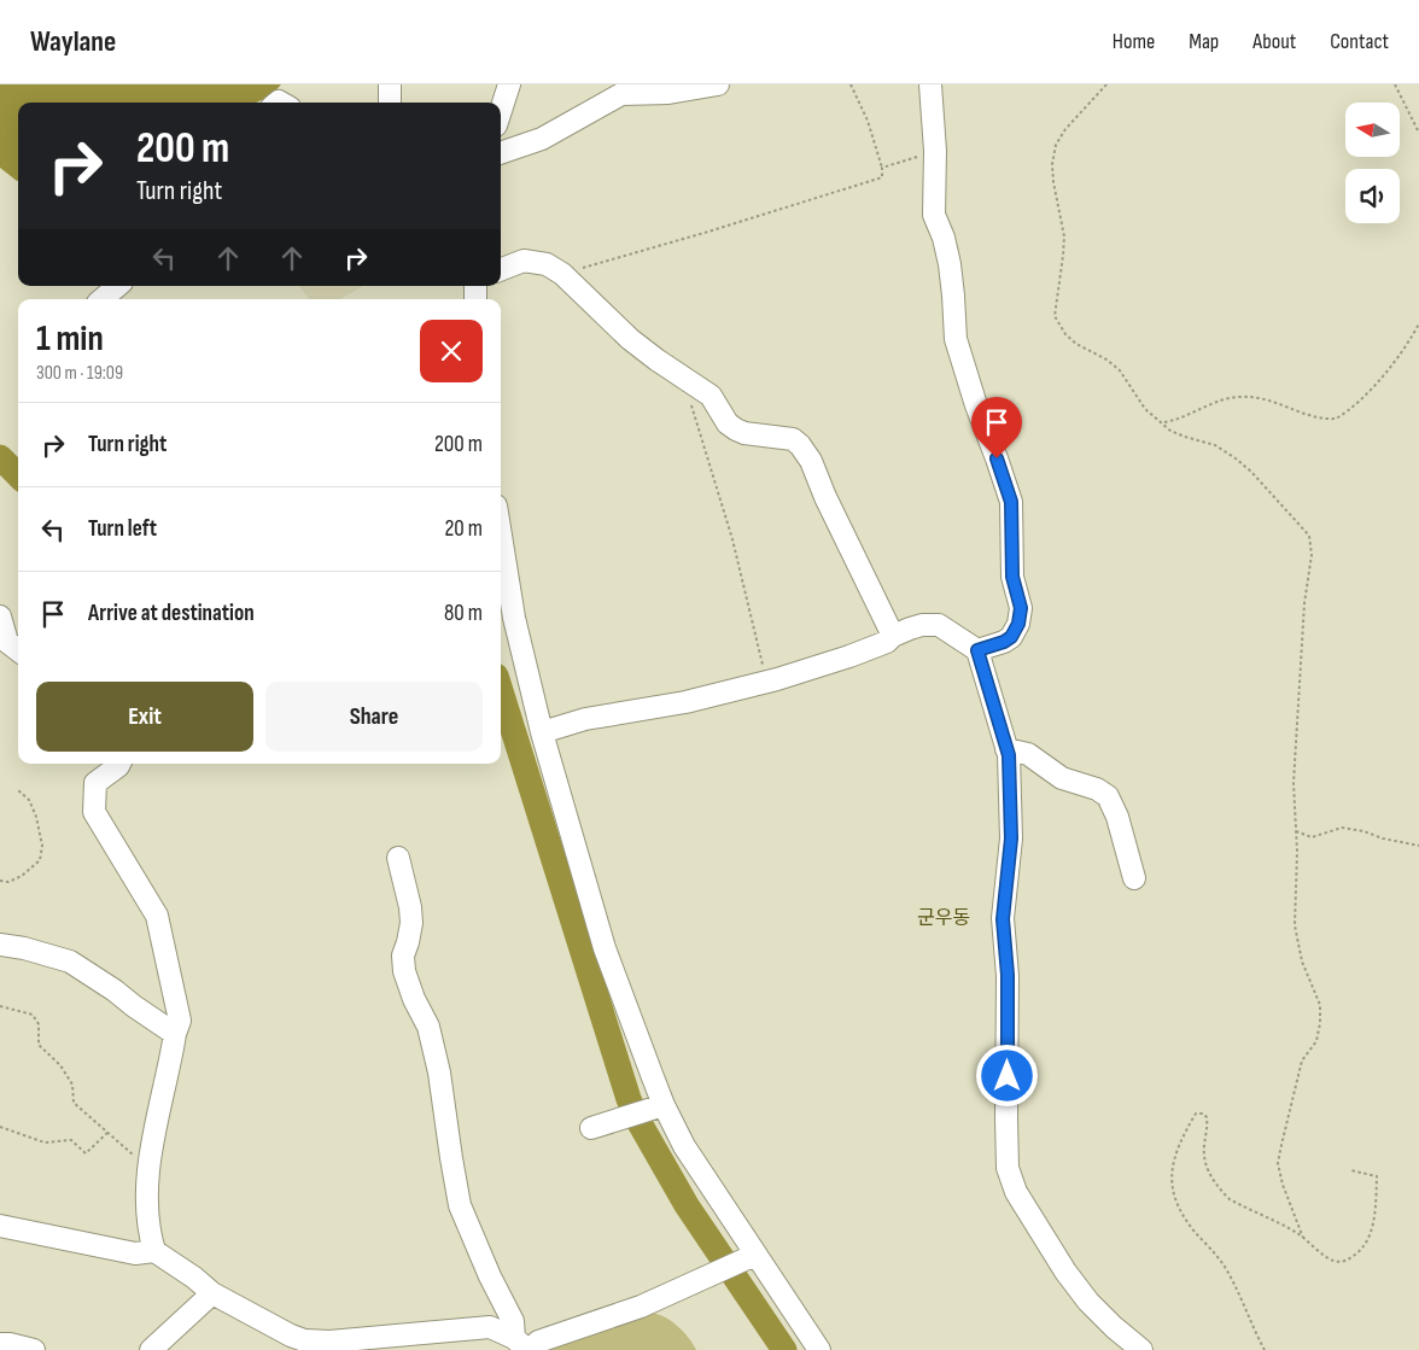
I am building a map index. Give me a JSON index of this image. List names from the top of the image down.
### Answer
{
  "districts": ["군우동"],
  "north": "left",
  "page": {
    "header": "Waylane",
    "nav": [
      "Home",
      "Map",
      "About",
      "Contact"
    ],
    "turn": ["200 m", "Turn right"],
    "heading": ["1 min", "300 m · 19:09"],
    "list": [
      {
        "name": "Turn right",
        "value": "200 m"
      },
      {
        "name": "Turn left",
        "value": "20 m"
      },
      {
        "name": "Arrive at destination",
        "value": "80 m"
      }
    ],
    "buttons": ["Exit", "Share"]
  }
}
